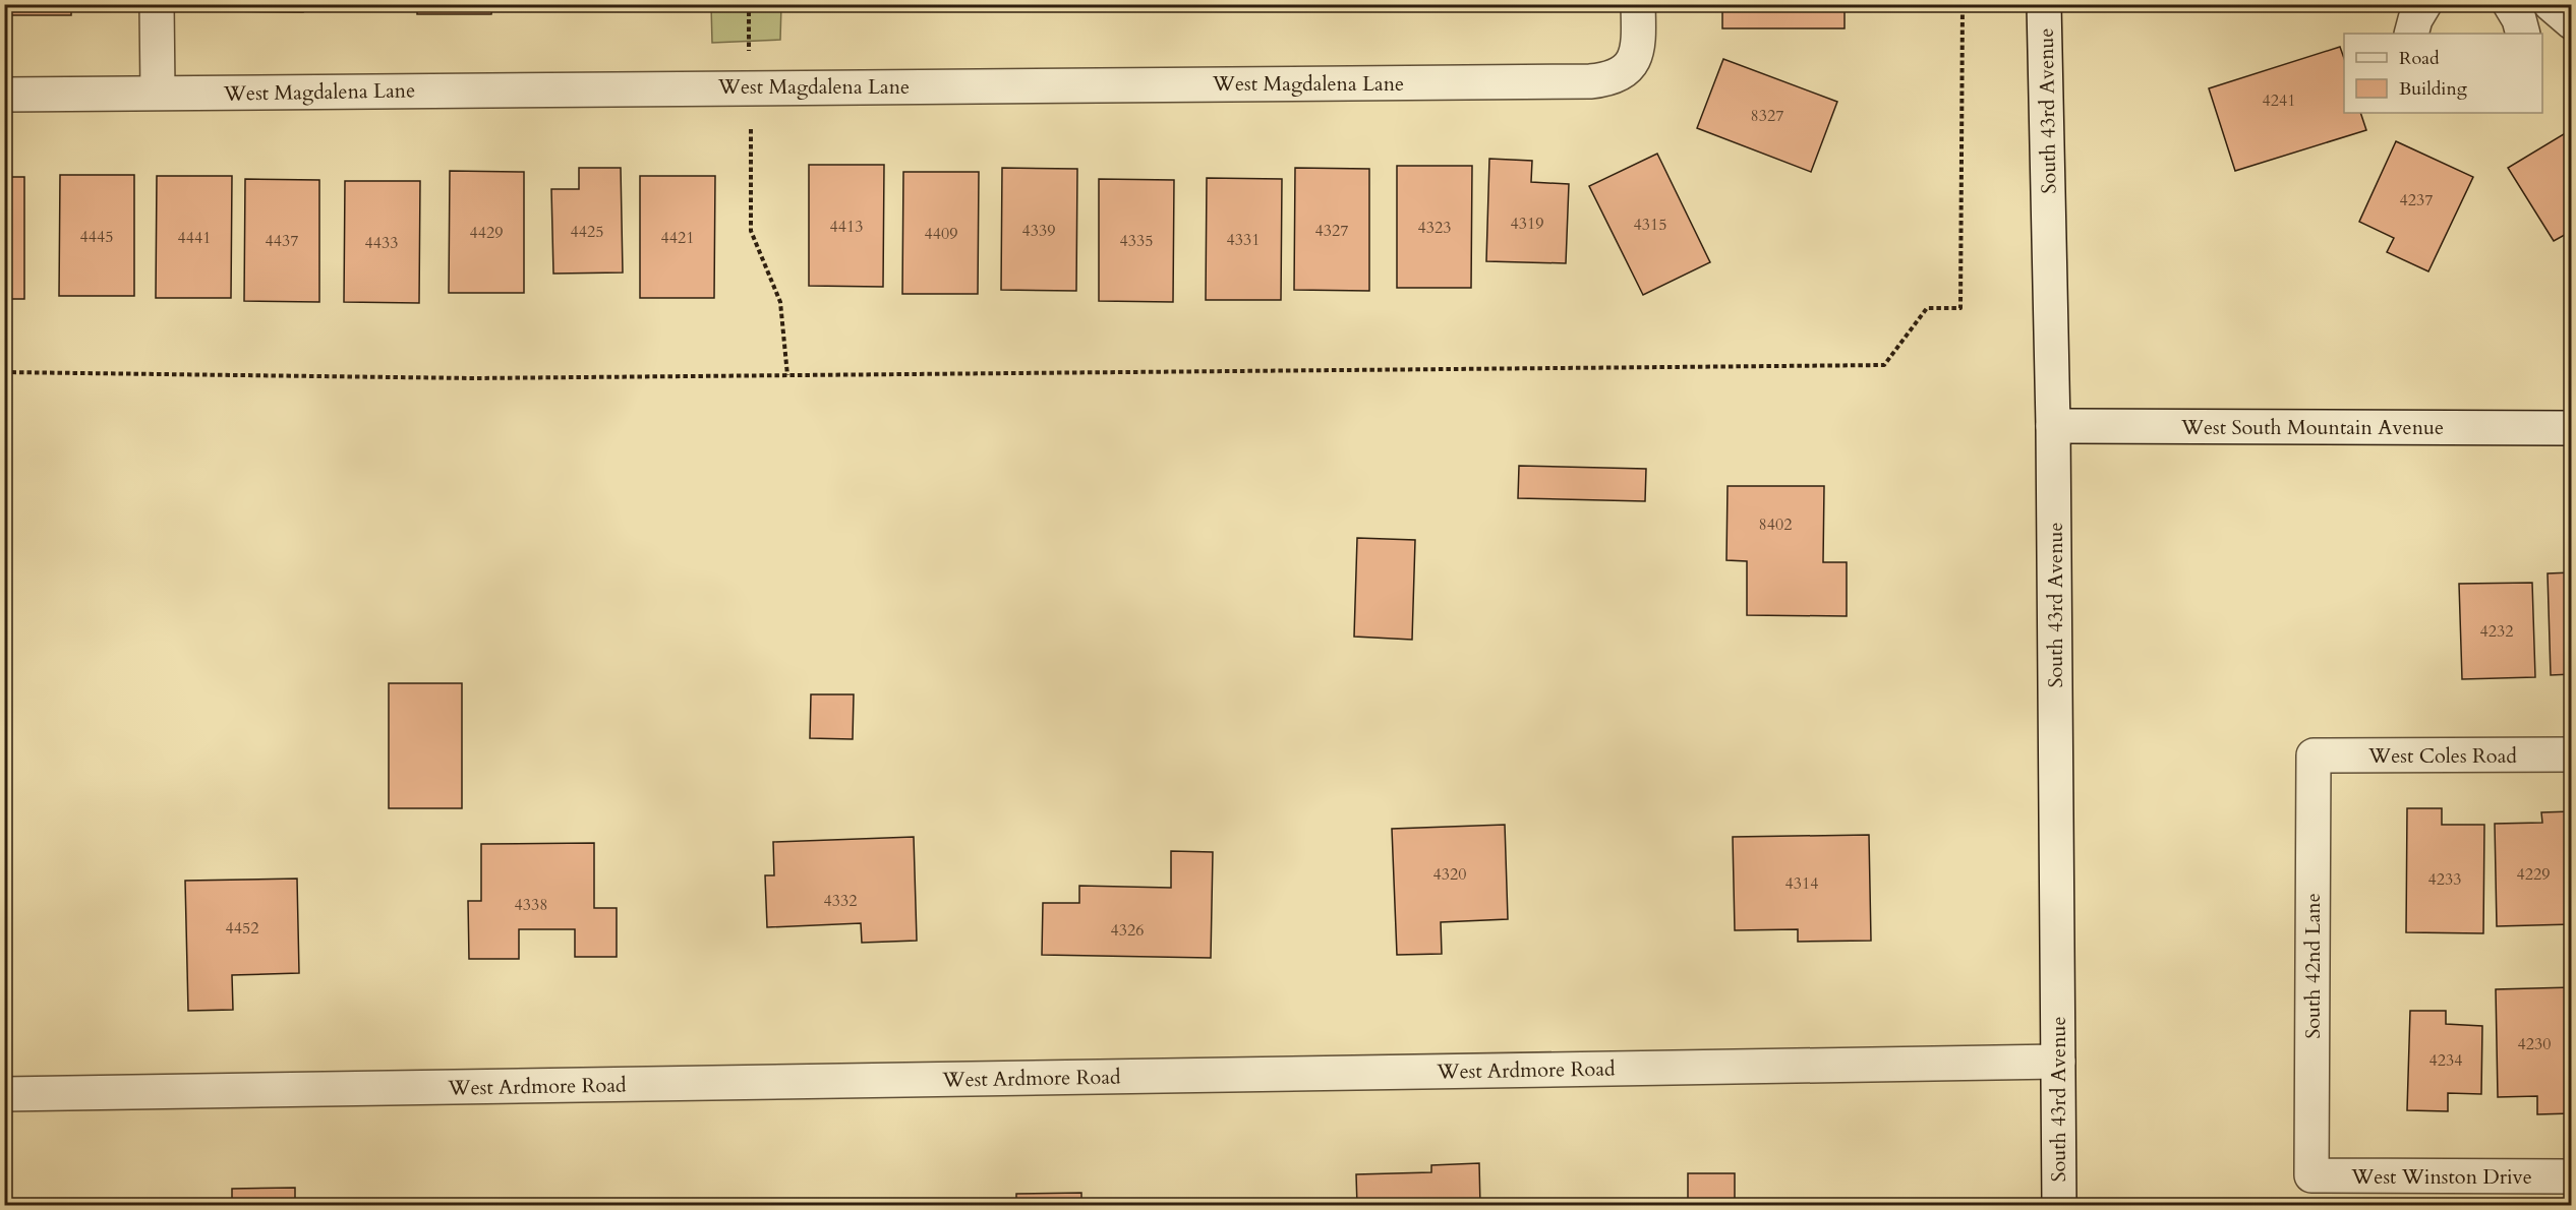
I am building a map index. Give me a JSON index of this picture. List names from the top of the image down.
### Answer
{
  "streets": {
    "street": [
      "West Magdalena Lane",
      "South 43rd Avenue",
      "West South Mountain Avenue",
      "West Coles Road",
      "South 42nd Lane",
      "West Ardmore Road",
      "West Winston Drive"
    ]
  },
  "crossings": [
    ["South 43rd Avenue", "West South Mountain Avenue"],
    ["South 43rd Avenue", "West Ardmore Road"],
    ["West Coles Road", "South 42nd Lane"],
    ["South 42nd Lane", "West Winston Drive"]
  ],
  "house_numbers": [
    "4241",
    "8327",
    "4237",
    "4319",
    "4315",
    "4413",
    "4323",
    "4339",
    "4327",
    "4425",
    "4429",
    "4409",
    "4445",
    "4441",
    "4421",
    "4331",
    "4437",
    "4335",
    "4433",
    "8402",
    "4232",
    "4320",
    "4229",
    "4233",
    "4314",
    "4332",
    "4338",
    "4452",
    "4326",
    "4230",
    "4234"
  ],
  "legend": ["Road", "Building"]
}
